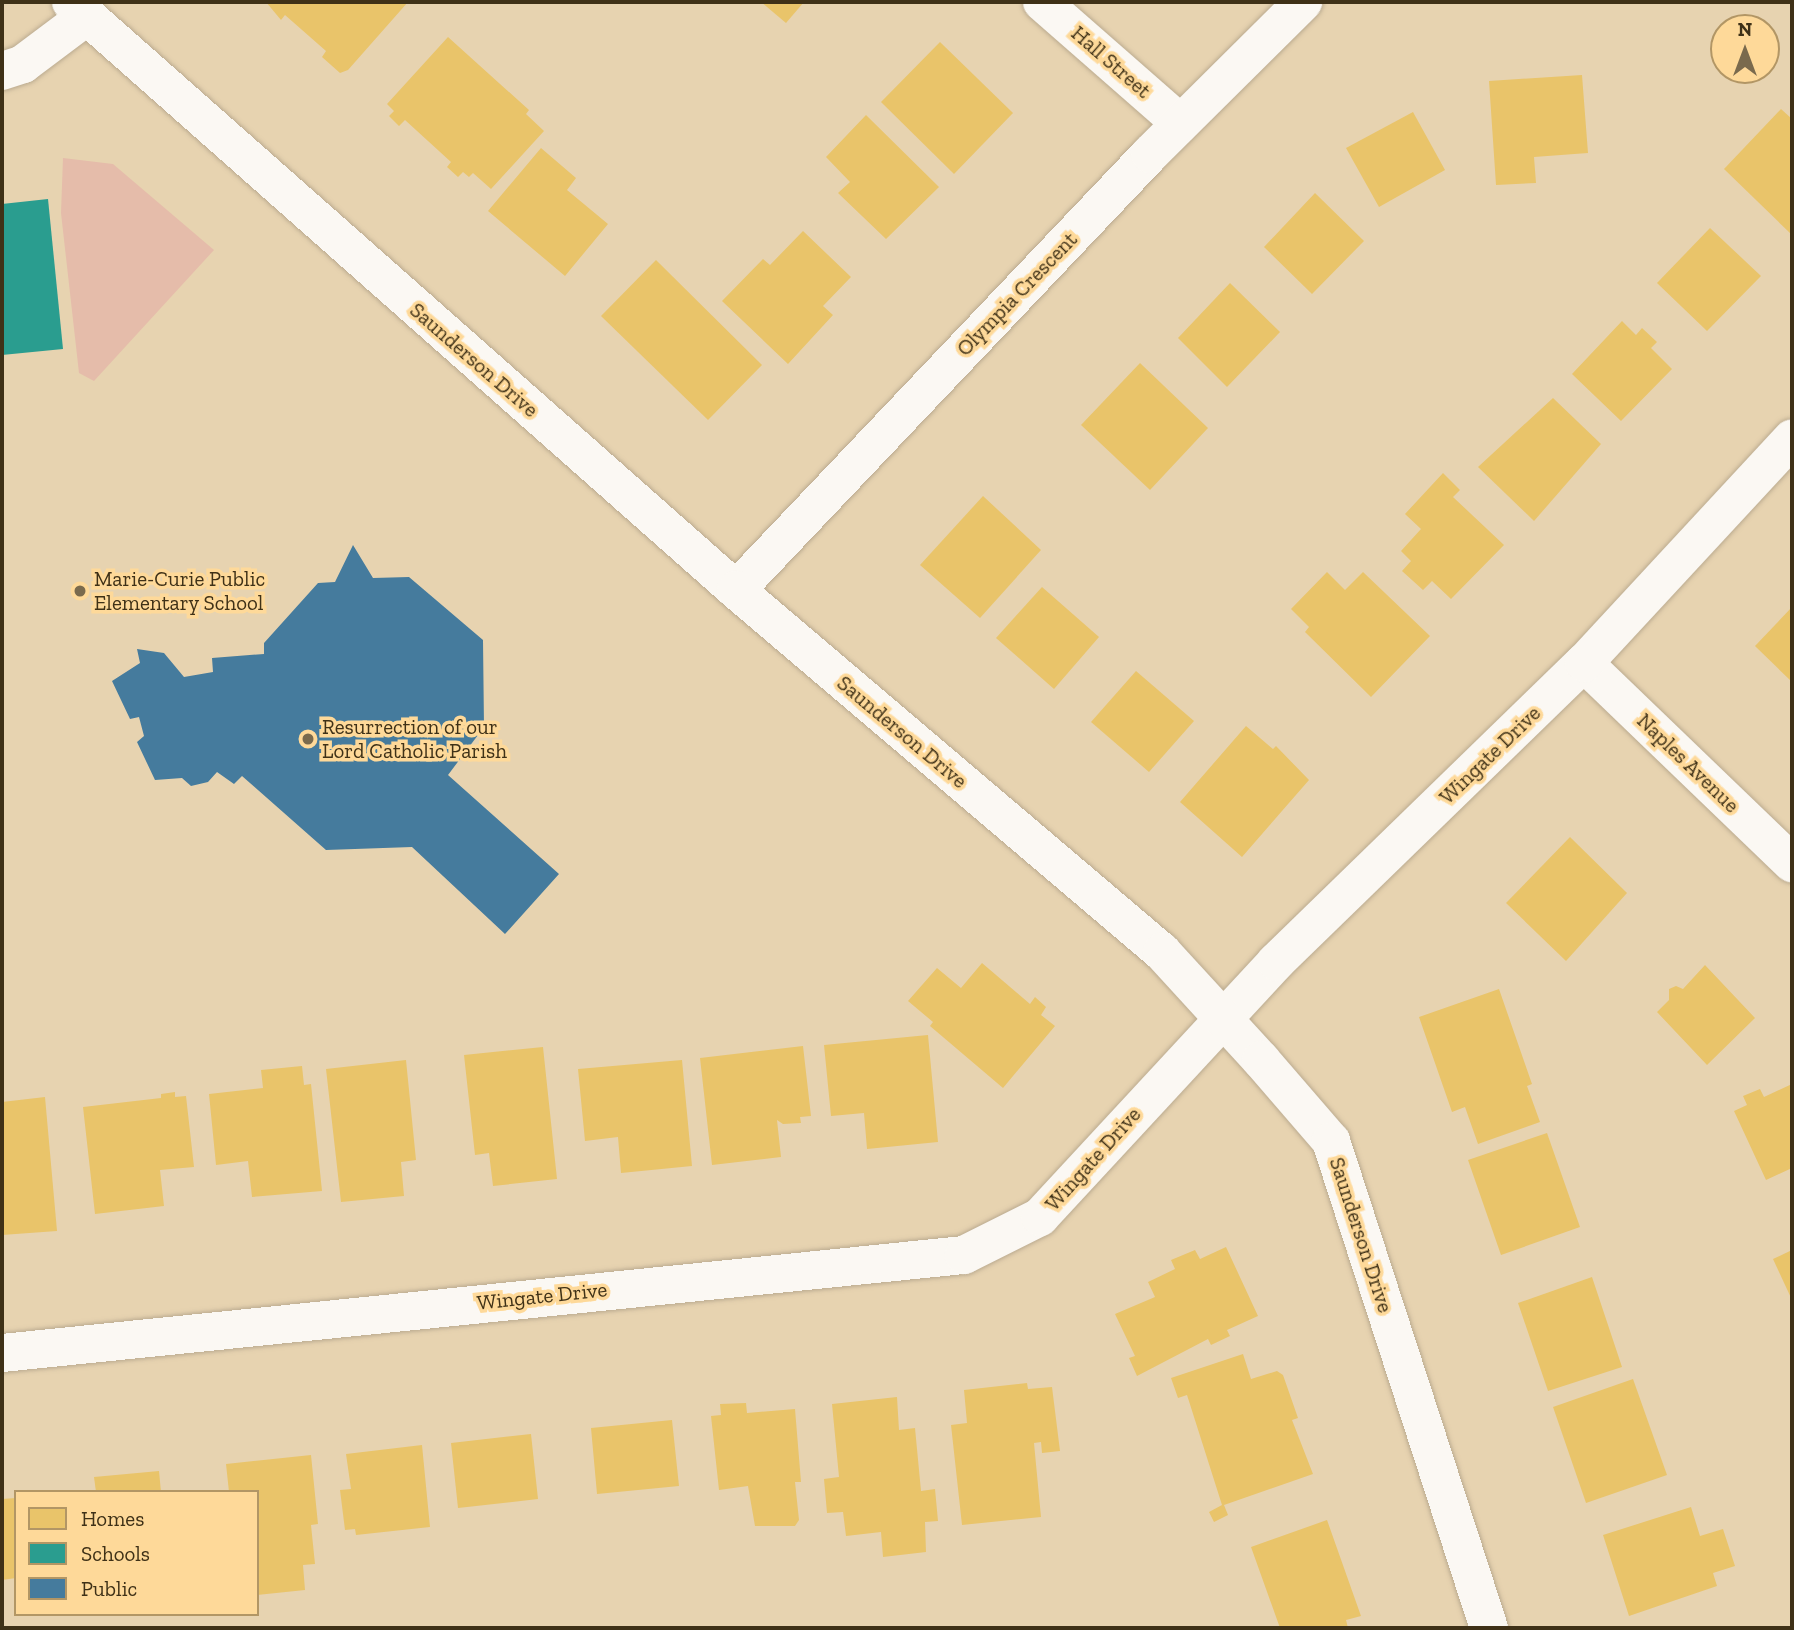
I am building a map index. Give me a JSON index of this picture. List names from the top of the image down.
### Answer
{
  "streets": {
    "street": [
      "Hall Street",
      "Olympia Crescent",
      "Saunderson Drive",
      "Wingate Drive",
      "Naples Avenue"
    ]
  },
  "crossings": [
    ["Hall Street", "Olympia Crescent"],
    ["Olympia Crescent", "Saunderson Drive"],
    ["Saunderson Drive", "Wingate Drive"],
    ["Wingate Drive", "Naples Avenue"]
  ],
  "places": ["Marie-Curie Public Elementary School", "Resurrection of our Lord Catholic Parish"],
  "legend": ["Homes", "Schools", "Public"],
  "north": "top"
}
